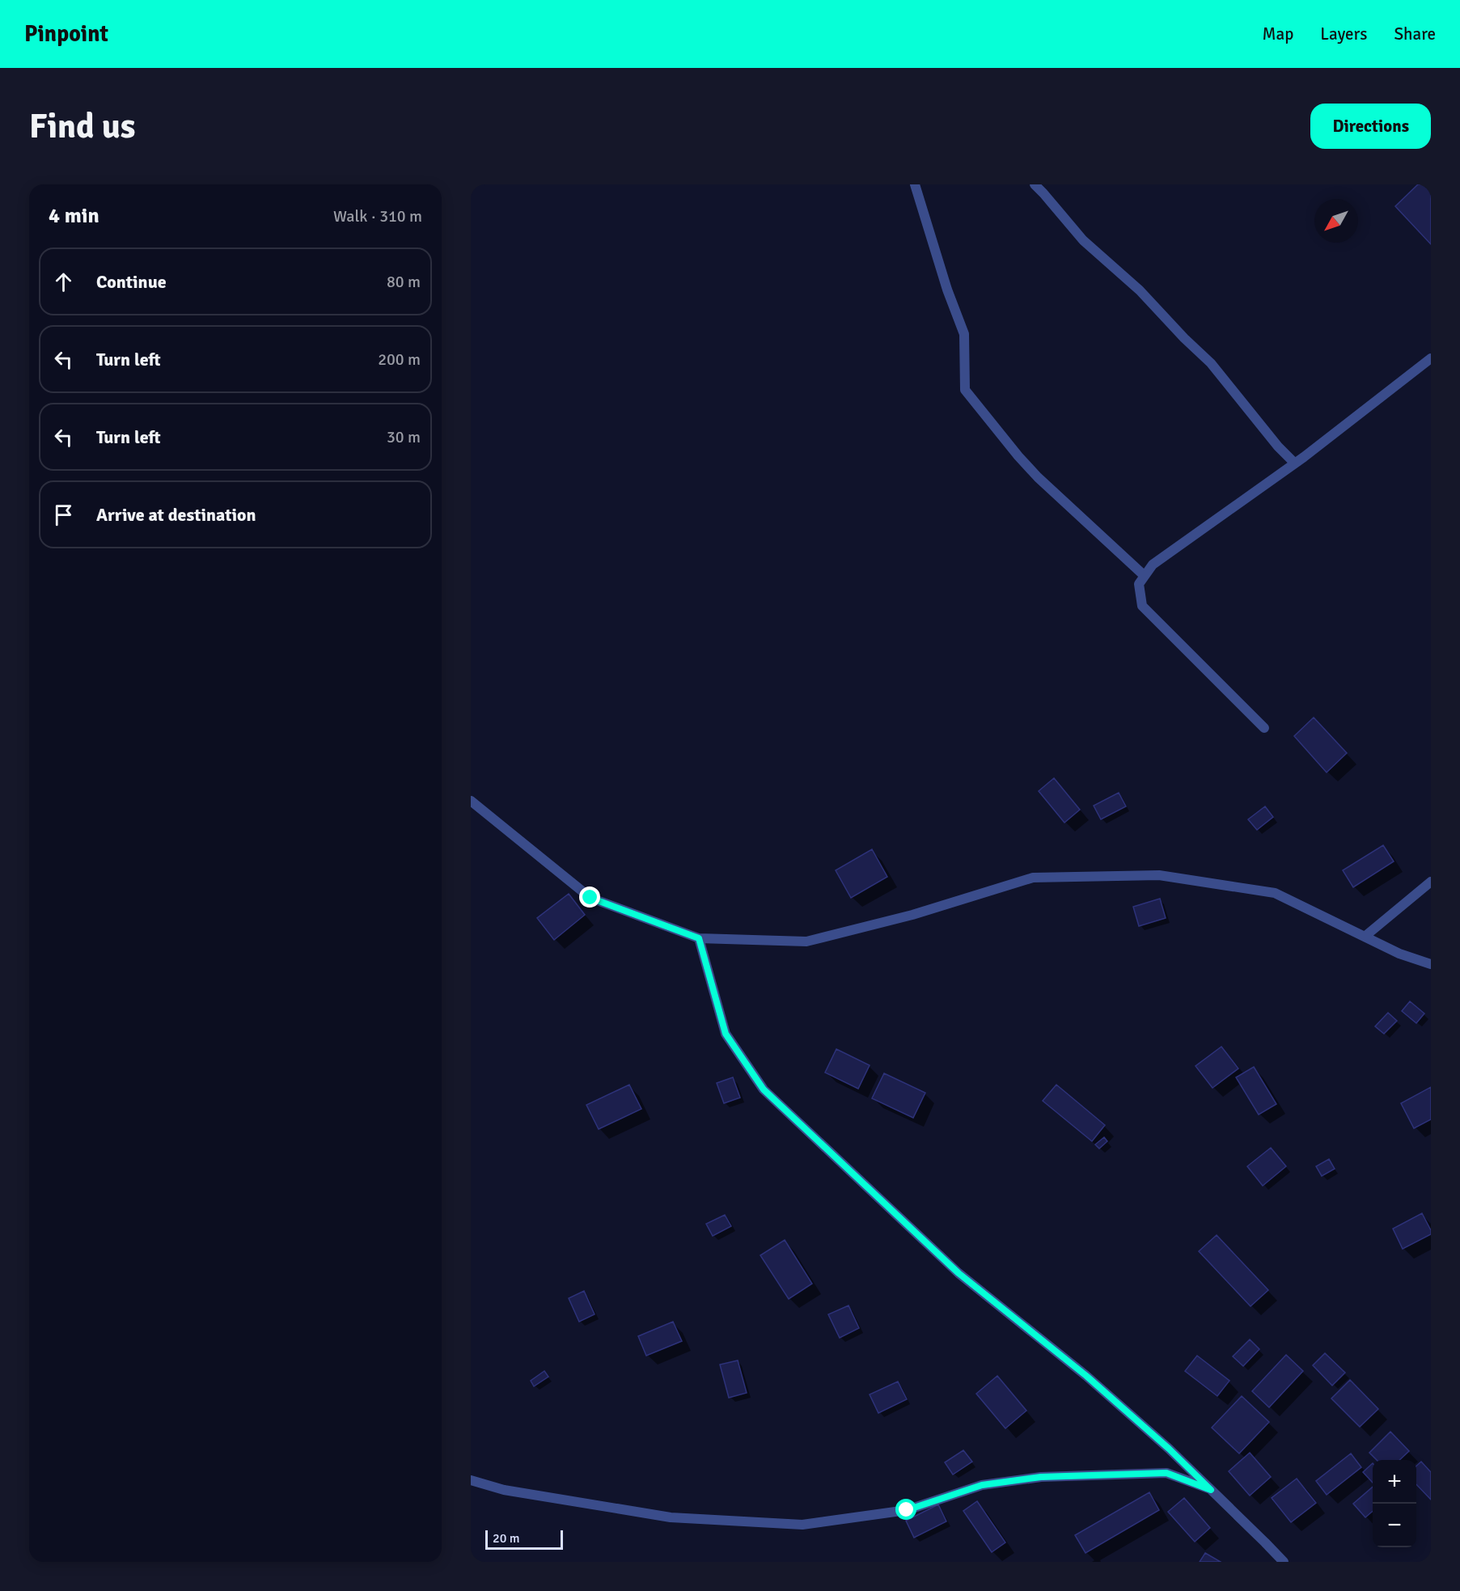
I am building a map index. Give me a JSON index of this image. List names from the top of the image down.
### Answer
{
  "scale_bar": "20 m",
  "north": "bottom left",
  "page": {
    "header": "Pinpoint",
    "nav": ["Map", "Layers", "Share"],
    "buttons": "Directions",
    "title": "Find us",
    "heading": ["4 min", "Walk · 310 m"],
    "list": [
      ["Continue", "80 m"],
      ["Turn left", "200 m"],
      ["Turn left", "30 m"],
      "Arrive at destination"
    ],
    "map_buttons": ["+", "−"],
    "scale": "20 m"
  }
}
